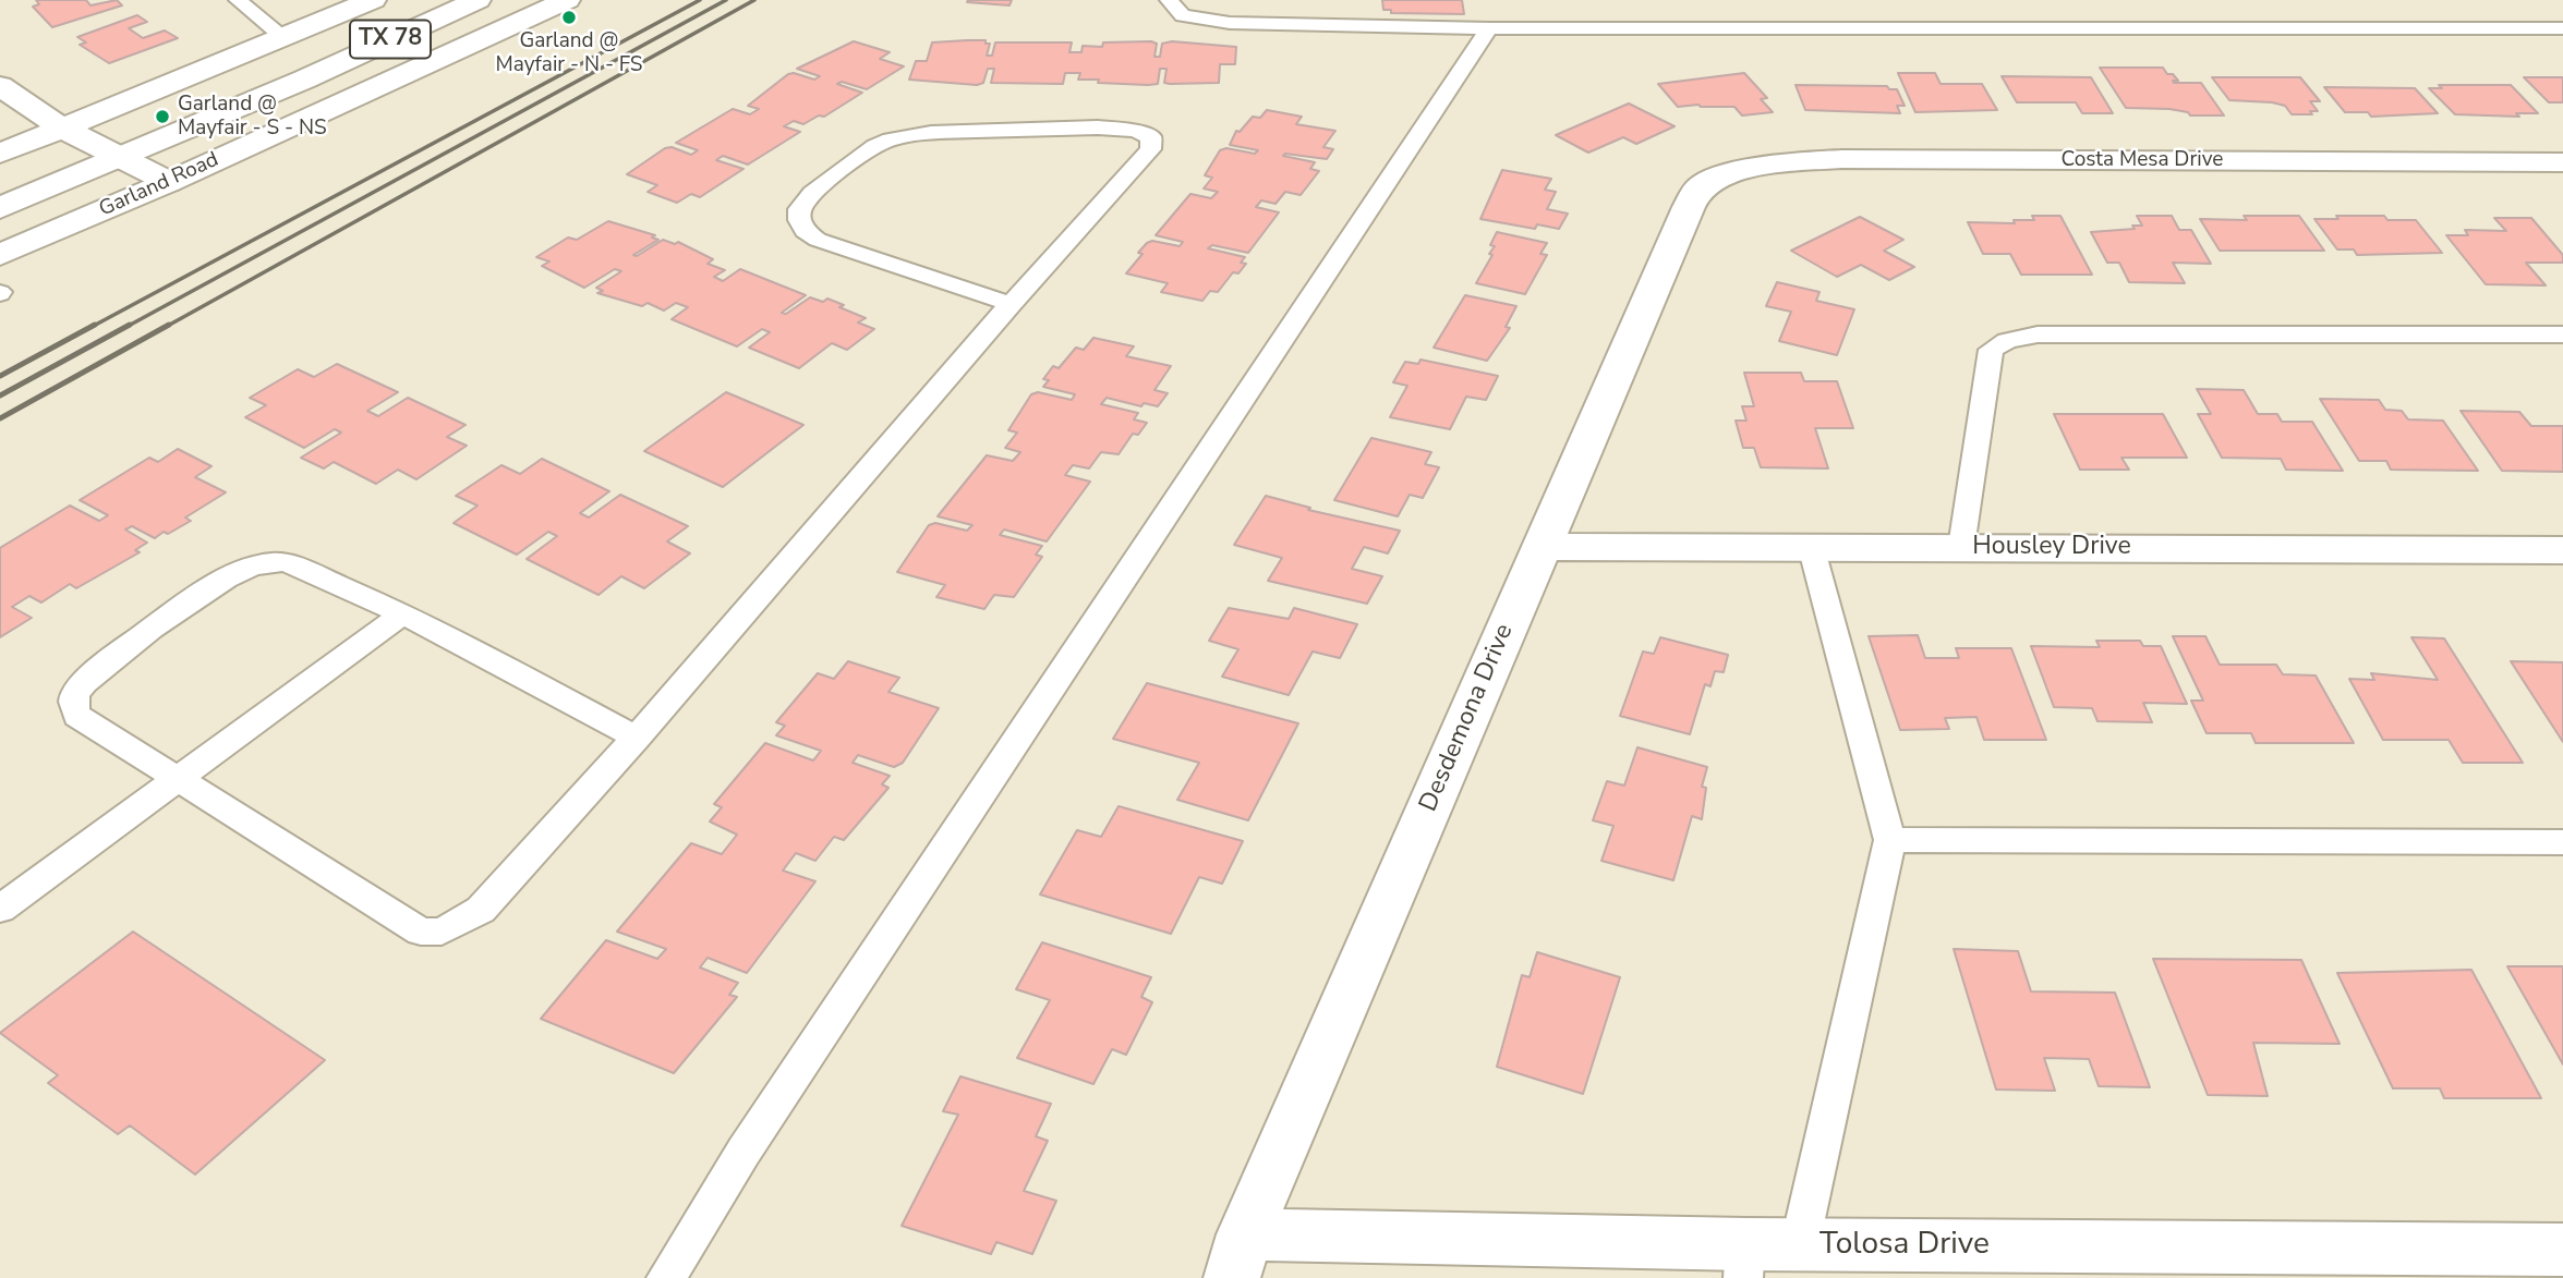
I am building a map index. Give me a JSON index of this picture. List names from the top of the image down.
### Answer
{
  "streets": {
    "street": [
      "TX 78",
      "Costa Mesa Drive",
      "Garland Road",
      "Housley Drive",
      "Desdemona Drive",
      "Tolosa Drive"
    ]
  },
  "crossings": [
    ["Costa Mesa Drive", "Desdemona Drive"],
    ["Housley Drive", "Desdemona Drive"],
    ["Desdemona Drive", "Tolosa Drive"]
  ],
  "places": ["Garland @ Mayfair - N - FS", "Garland @ Mayfair - S - NS"]
}
